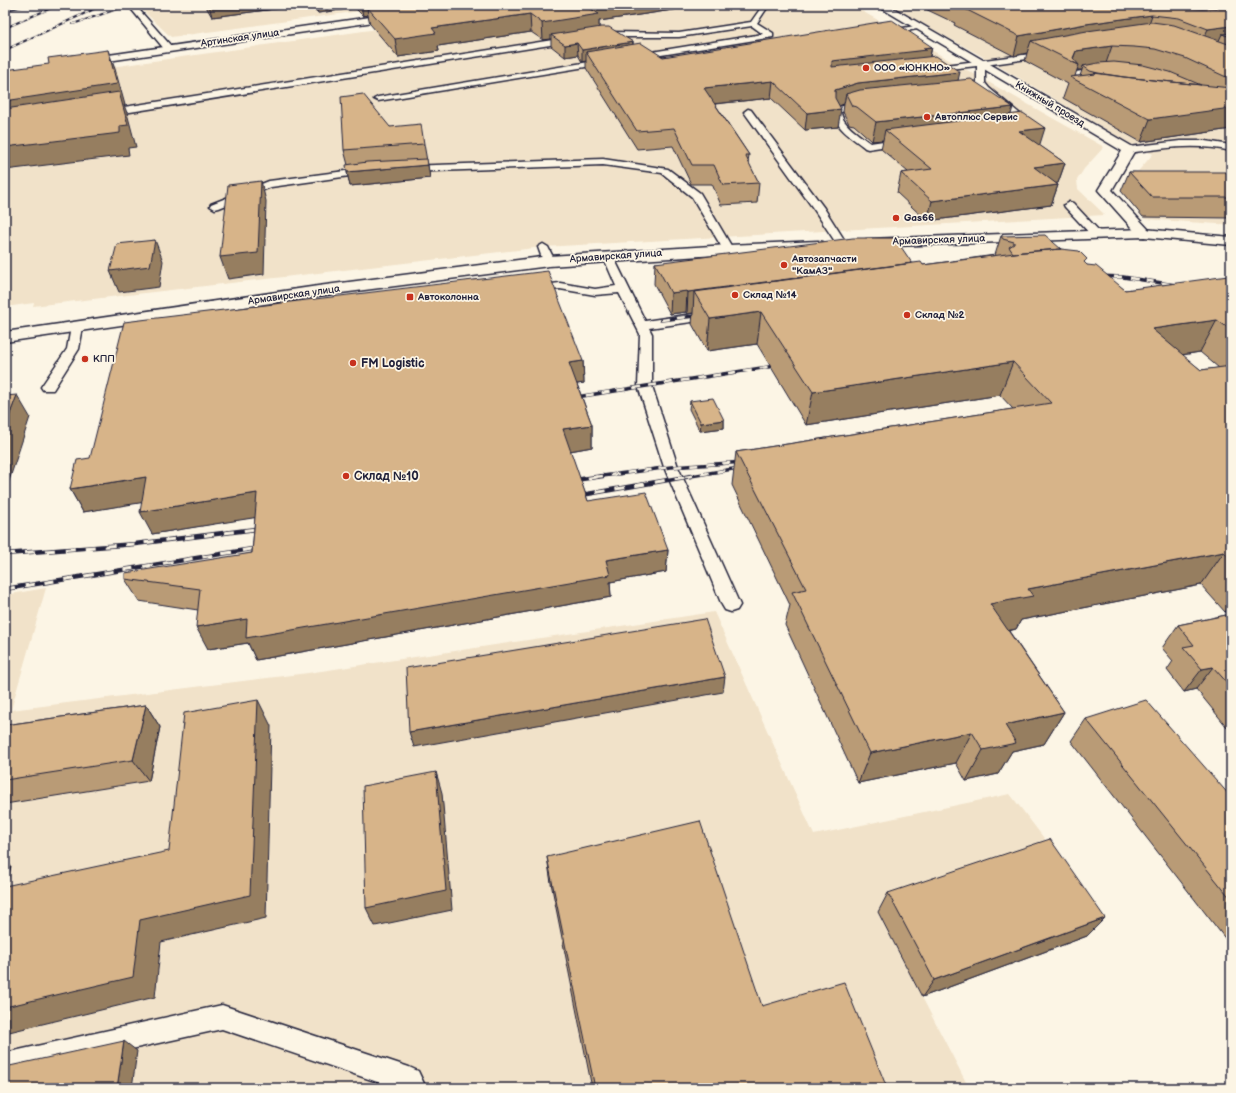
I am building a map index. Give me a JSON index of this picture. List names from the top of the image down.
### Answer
{
  "streets": {
    "street": ["Артинская улица", "Книжный проезд", "Армавирская улица"]
  },
  "places": {
    "other": [
      "ООО «ЮНКНО»",
      "Автоплюс Сервис",
      "Gas66",
      "Автозапчасти \"КамАЗ\"",
      "Склад №14",
      "Склад №2",
      "КПП",
      "FM Logistic",
      "Склад №10"
    ],
    "transit": ["Автоколонна"]
  }
}
